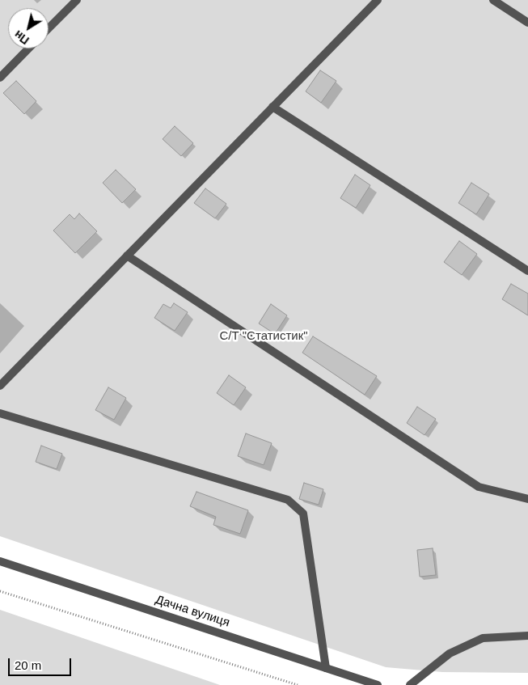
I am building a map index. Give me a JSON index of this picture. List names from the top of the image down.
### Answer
{
  "streets": {
    "street": ["Дачна вулиця"]
  },
  "parks": ["С/Т \"Статистик\""],
  "scale_bar": "20 m",
  "north": "bottom left"
}
